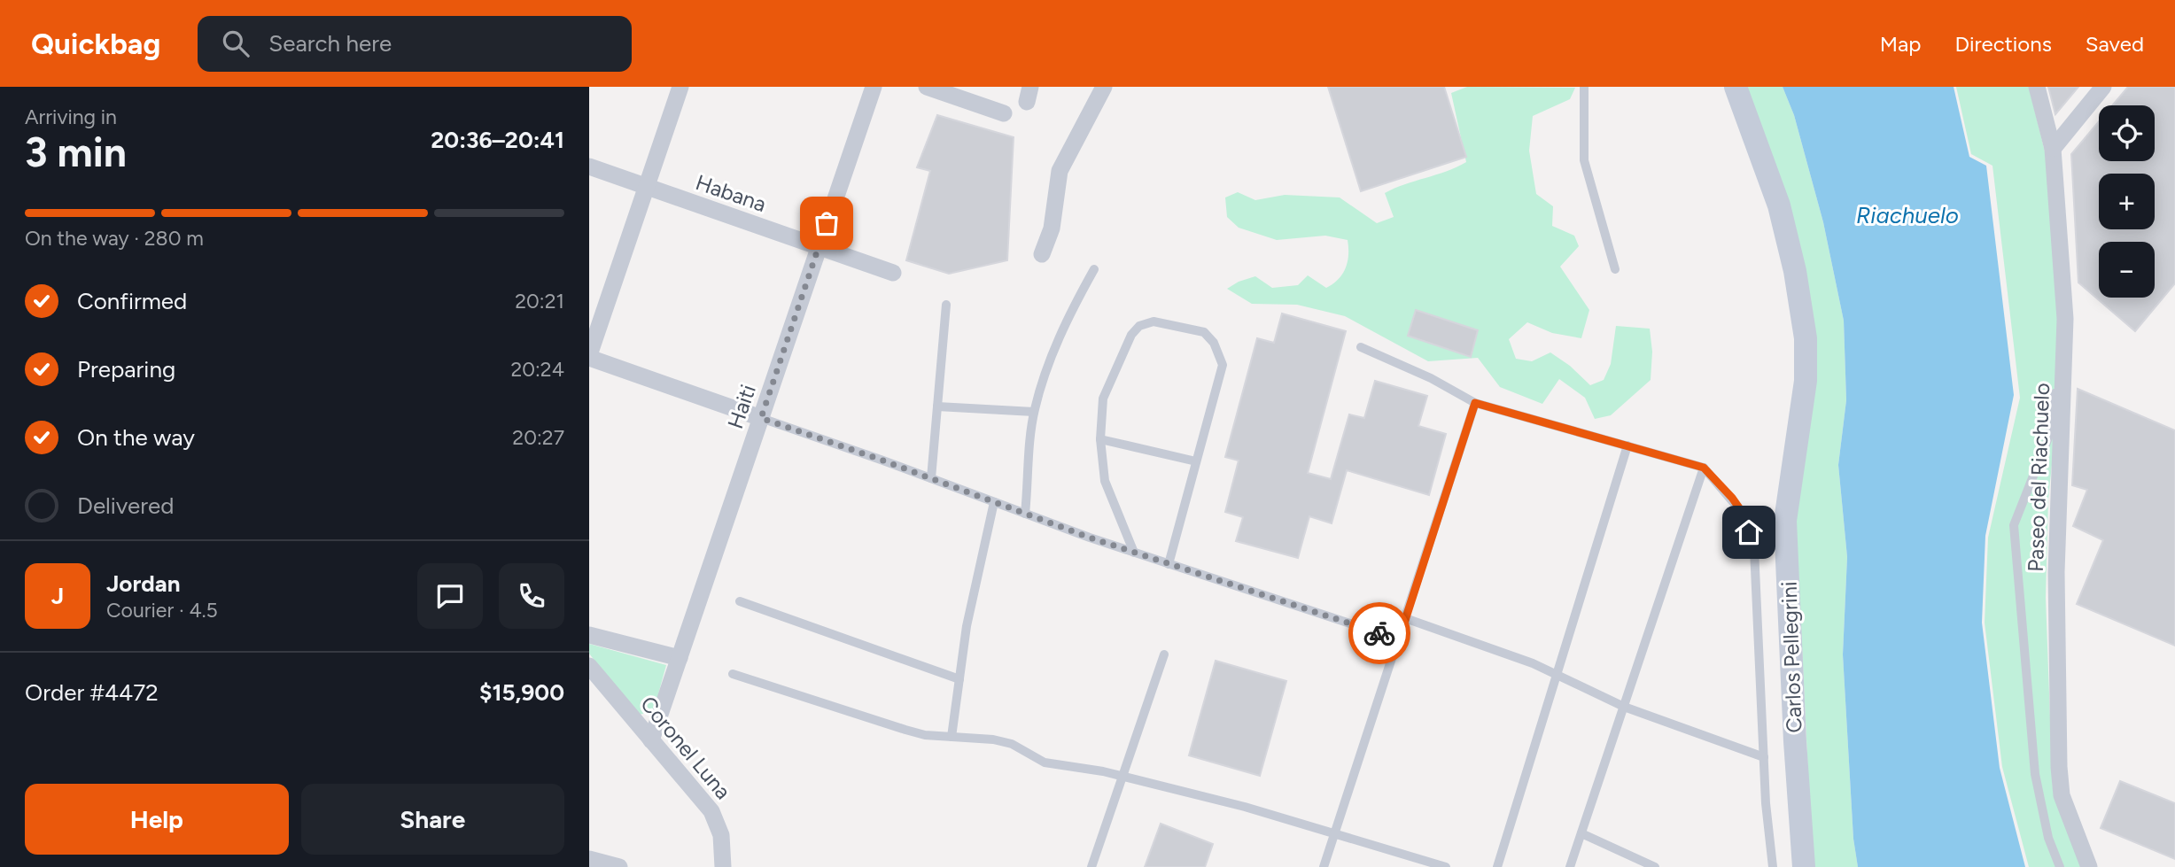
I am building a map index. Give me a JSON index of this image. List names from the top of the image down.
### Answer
{
  "streets": {
    "street": [
      "Habana",
      "Haiti",
      "Paseo del Riachuelo",
      "Carlos Pellegrini",
      "Coronel Luna"
    ]
  },
  "crossings": [
    ["Habana", "Haiti"],
    ["Haiti", "Coronel Luna"]
  ],
  "water": ["Riachuelo"],
  "page": {
    "header": "Quickbag",
    "search": "Search here",
    "nav": ["Map", "Directions", "Saved"],
    "heading": ["3 min", "Arriving in", "20:36–20:41"],
    "panel": [
      "Jordan",
      "Courier · 4.5",
      "Order #4472",
      "$15,900"
    ],
    "map_buttons": ["+", "−"],
    "bar": "On the way · 280 m",
    "list": [
      ["Confirmed", "20:21"],
      ["Preparing", "20:24"],
      ["On the way", "20:27"],
      "Delivered"
    ],
    "round": "J",
    "buttons": ["Help", "Share"]
  }
}
